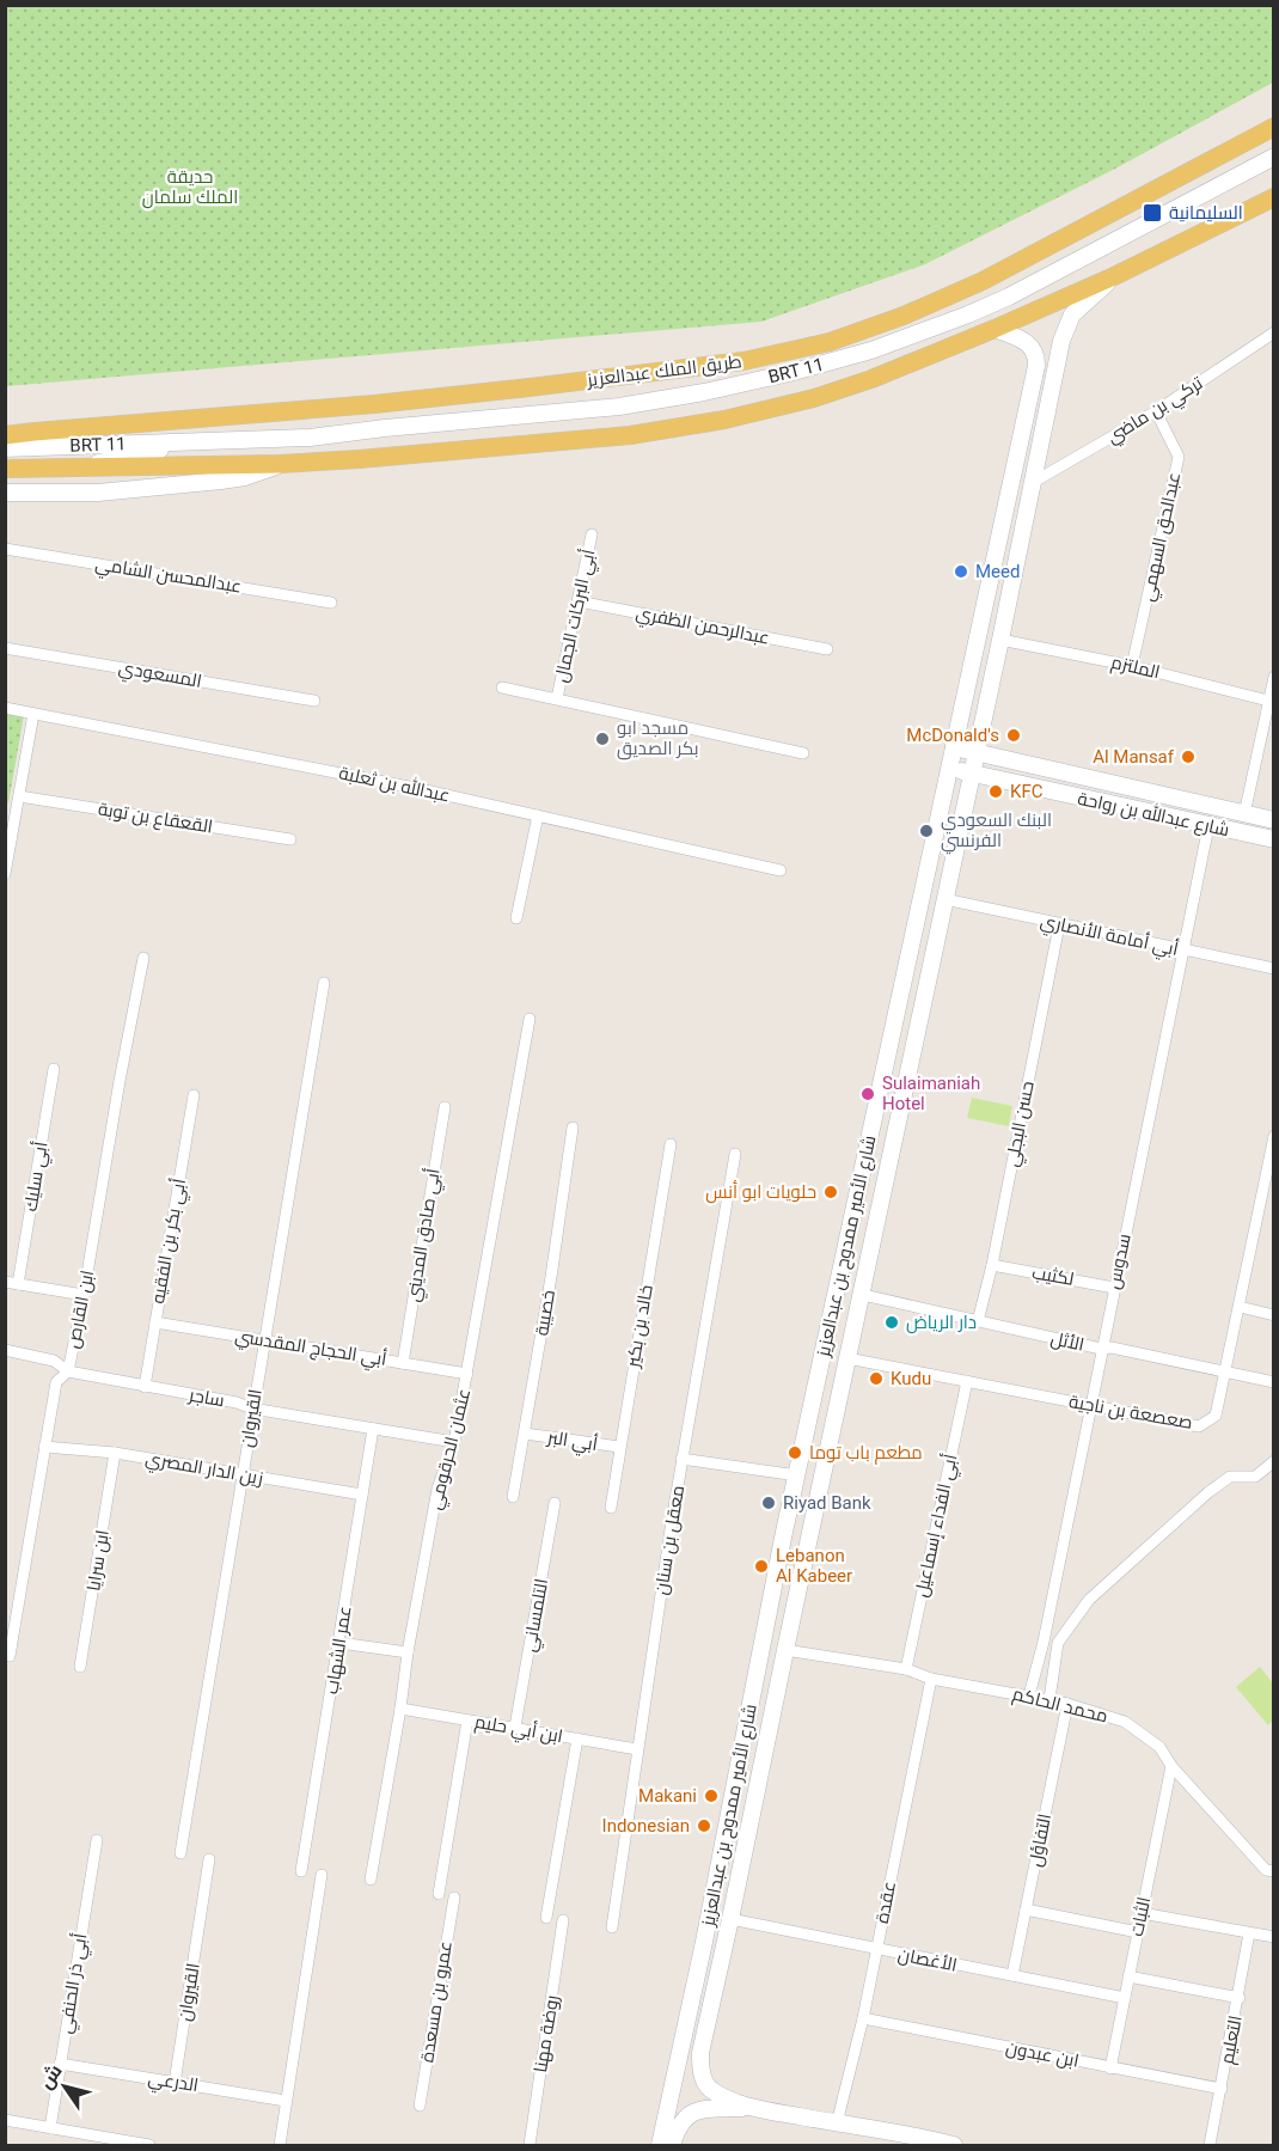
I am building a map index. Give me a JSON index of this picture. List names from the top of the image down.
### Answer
{
  "streets": {
    "main road": ["طريق الملك عبدالعزيز"],
    "street": [
      "BRT 11",
      "تركي بن ماضي",
      "عبدالحق السهمي",
      "عبدالمحسن الشامي",
      "أبي البركات الجمال",
      "عبدالرحمن الظفري",
      "الملتزم",
      "المسعودي",
      "عبدالله بن ثعلبة",
      "شارع عبدالله بن رواحة",
      "القعقاع بن توبة",
      "أبي أمامة الأنصاري",
      "حسن البجلي",
      "أبي سليك",
      "أبي صادق المديني",
      "أبي بكر بن الفقيه",
      "شارع الأمير ممدوح بن عبدالعزيز",
      "سدوس",
      "لكثيب",
      "ابن القارص",
      "خصيبة",
      "خالد بن بكير",
      "الأثل",
      "أبي الحجاج المقدسي",
      "ساجر",
      "صعصعة بن ناجية",
      "القيروان",
      "أبي البر",
      "عثمان الحرقومي",
      "زين الدار المصري",
      "أبي الفداء إسماعيل",
      "معقل بن سنان",
      "ابن سرايا",
      "التلمساني",
      "عمر الشهاب",
      "محمد الحاكم",
      "ابن أبي حليم",
      "التفاؤل",
      "عقدة",
      "الثبات",
      "الأغصان",
      "أبي ذر الحنفي",
      "عمرو بن مسعدة",
      "روضة مهنا",
      "التعليم",
      "ابن عبدون",
      "الدرعي"
    ]
  },
  "crossings": [
    ["تركي بن ماضي", "عبدالحق السهمي"],
    ["تركي بن ماضي", "شارع الأمير ممدوح بن عبدالعزيز"],
    ["عبدالحق السهمي", "الملتزم"],
    ["أبي البركات الجمال", "عبدالرحمن الظفري"],
    ["الملتزم", "شارع الأمير ممدوح بن عبدالعزيز"],
    ["شارع عبدالله بن رواحة", "شارع الأمير ممدوح بن عبدالعزيز"],
    ["شارع عبدالله بن رواحة", "سدوس"],
    ["أبي أمامة الأنصاري", "حسن البجلي"],
    ["أبي أمامة الأنصاري", "شارع الأمير ممدوح بن عبدالعزيز"],
    ["أبي أمامة الأنصاري", "سدوس"],
    ["حسن البجلي", "لكثيب"],
    ["حسن البجلي", "الأثل"],
    ["أبي صادق المديني", "أبي الحجاج المقدسي"],
    ["أبي بكر بن الفقيه", "أبي الحجاج المقدسي"],
    ["أبي بكر بن الفقيه", "ساجر"],
    ["شارع الأمير ممدوح بن عبدالعزيز", "الأثل"],
    ["شارع الأمير ممدوح بن عبدالعزيز", "صعصعة بن ناجية"],
    ["شارع الأمير ممدوح بن عبدالعزيز", "محمد الحاكم"],
    ["شارع الأمير ممدوح بن عبدالعزيز", "الأغصان"],
    ["سدوس", "لكثيب"],
    ["سدوس", "الأثل"],
    ["سدوس", "صعصعة بن ناجية"],
    ["سدوس", "محمد الحاكم"],
    ["ابن القارص", "ساجر"],
    ["ابن القارص", "زين الدار المصري"],
    ["خصيبة", "أبي البر"],
    ["خالد بن بكير", "أبي البر"],
    ["الأثل", "صعصعة بن ناجية"],
    ["أبي الحجاج المقدسي", "القيروان"],
    ["أبي الحجاج المقدسي", "عثمان الحرقومي"],
    ["ساجر", "القيروان"],
    ["ساجر", "عثمان الحرقومي"],
    ["ساجر", "عمر الشهاب"],
    ["صعصعة بن ناجية", "أبي الفداء إسماعيل"],
    ["القيروان", "زين الدار المصري"],
    ["القيروان", "الدرعي"],
    ["عثمان الحرقومي", "ابن أبي حليم"],
    ["زين الدار المصري", "ابن سرايا"],
    ["زين الدار المصري", "عمر الشهاب"],
    ["أبي الفداء إسماعيل", "محمد الحاكم"],
    ["معقل بن سنان", "ابن أبي حليم"],
    ["التلمساني", "ابن أبي حليم"],
    ["محمد الحاكم", "التفاؤل"],
    ["محمد الحاكم", "عقدة"],
    ["محمد الحاكم", "الثبات"],
    ["التفاؤل", "الأغصان"],
    ["عقدة", "الأغصان"],
    ["عقدة", "ابن عبدون"],
    ["الثبات", "الأغصان"],
    ["الثبات", "ابن عبدون"],
    ["أبي ذر الحنفي", "الدرعي"],
    ["التعليم", "ابن عبدون"]
  ],
  "parks": ["حديقة الملك سلمان"],
  "places": {
    "transit": ["السليمانية"],
    "other": [
      "Meed",
      "McDonald's",
      "مسجد ابو بكر الصديق",
      "Al Mansaf",
      "KFC",
      "البنك السعودي الفرنسي",
      "Sulaimaniah Hotel",
      "حلويات ابو أنس",
      "دار الرياض",
      "Kudu",
      "مطعم باب توما",
      "Riyad Bank",
      "Lebanon Al Kabeer",
      "Makani",
      "Indonesian"
    ]
  },
  "north": "top left"
}
